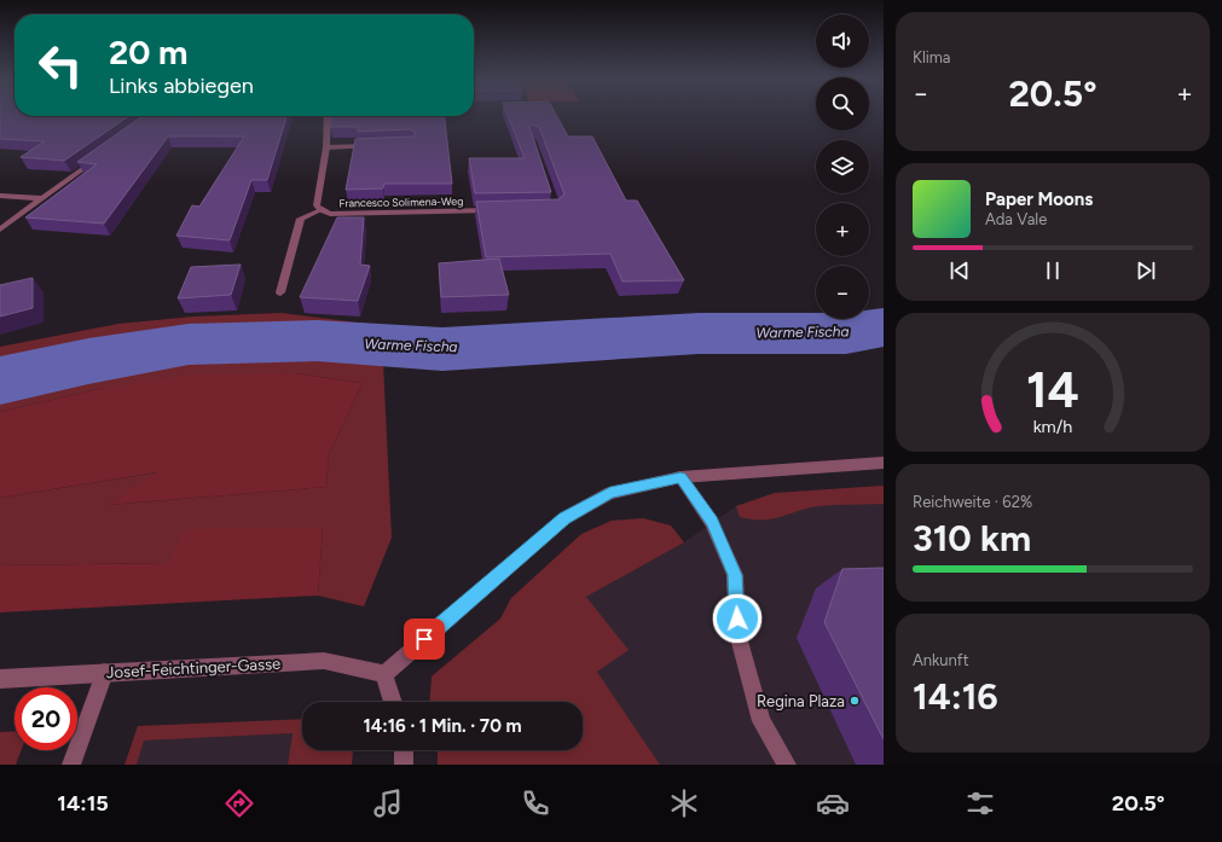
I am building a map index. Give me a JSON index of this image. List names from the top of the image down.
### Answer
{
  "streets": {
    "street": ["Francesco Solimena-Weg", "Josef-Feichtinger-Gasse"]
  },
  "water": ["Warme Fischa"],
  "places": ["Regina Plaza"],
  "page": {
    "tile": [
      "Klima",
      ["Reichweite · 62%", "310 km"],
      ["Ankunft", "14:16"]
    ],
    "map_buttons": ["+", "−"],
    "turn": ["20 m", "Links abbiegen"],
    "heat": ["−", "20.5°", "+"],
    "song": ["Paper Moons", "Ada Vale"],
    "limit": "20",
    "trip": "14:16 · 1 Min. · 70 m",
    "tabs": ["14:15", "20.5°"],
    "gauge": ["14", "km/h"]
  }
}
